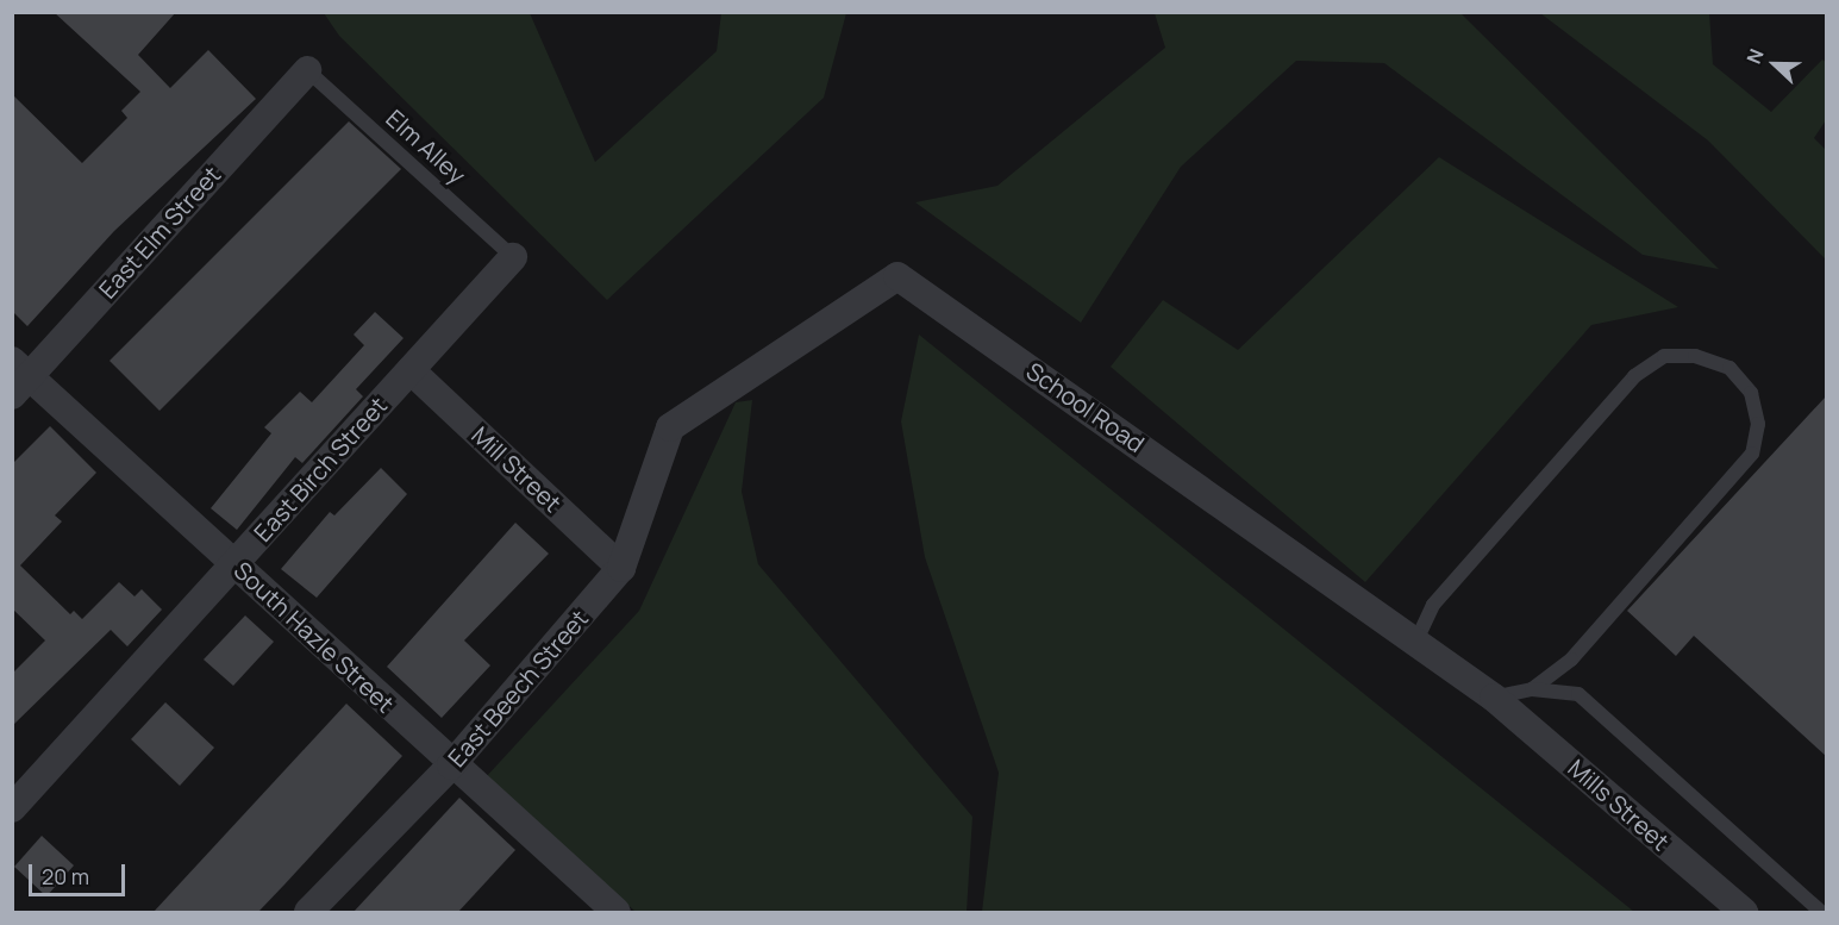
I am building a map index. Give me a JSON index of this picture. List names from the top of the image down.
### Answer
{
  "streets": {
    "street": [
      "East Elm Street",
      "School Road",
      "East Birch Street",
      "Mill Street",
      "South Hazle Street",
      "East Beech Street",
      "Mills Street"
    ],
    "lane": ["Elm Alley"]
  },
  "crossings": [
    ["Elm Alley", "East Elm Street"],
    ["Elm Alley", "East Birch Street"],
    ["East Elm Street", "South Hazle Street"],
    ["School Road", "East Beech Street"],
    ["School Road", "Mills Street"],
    ["East Birch Street", "Mill Street"],
    ["East Birch Street", "South Hazle Street"],
    ["Mill Street", "East Beech Street"],
    ["South Hazle Street", "East Beech Street"]
  ],
  "scale_bar": "20 m",
  "north": "left"
}
